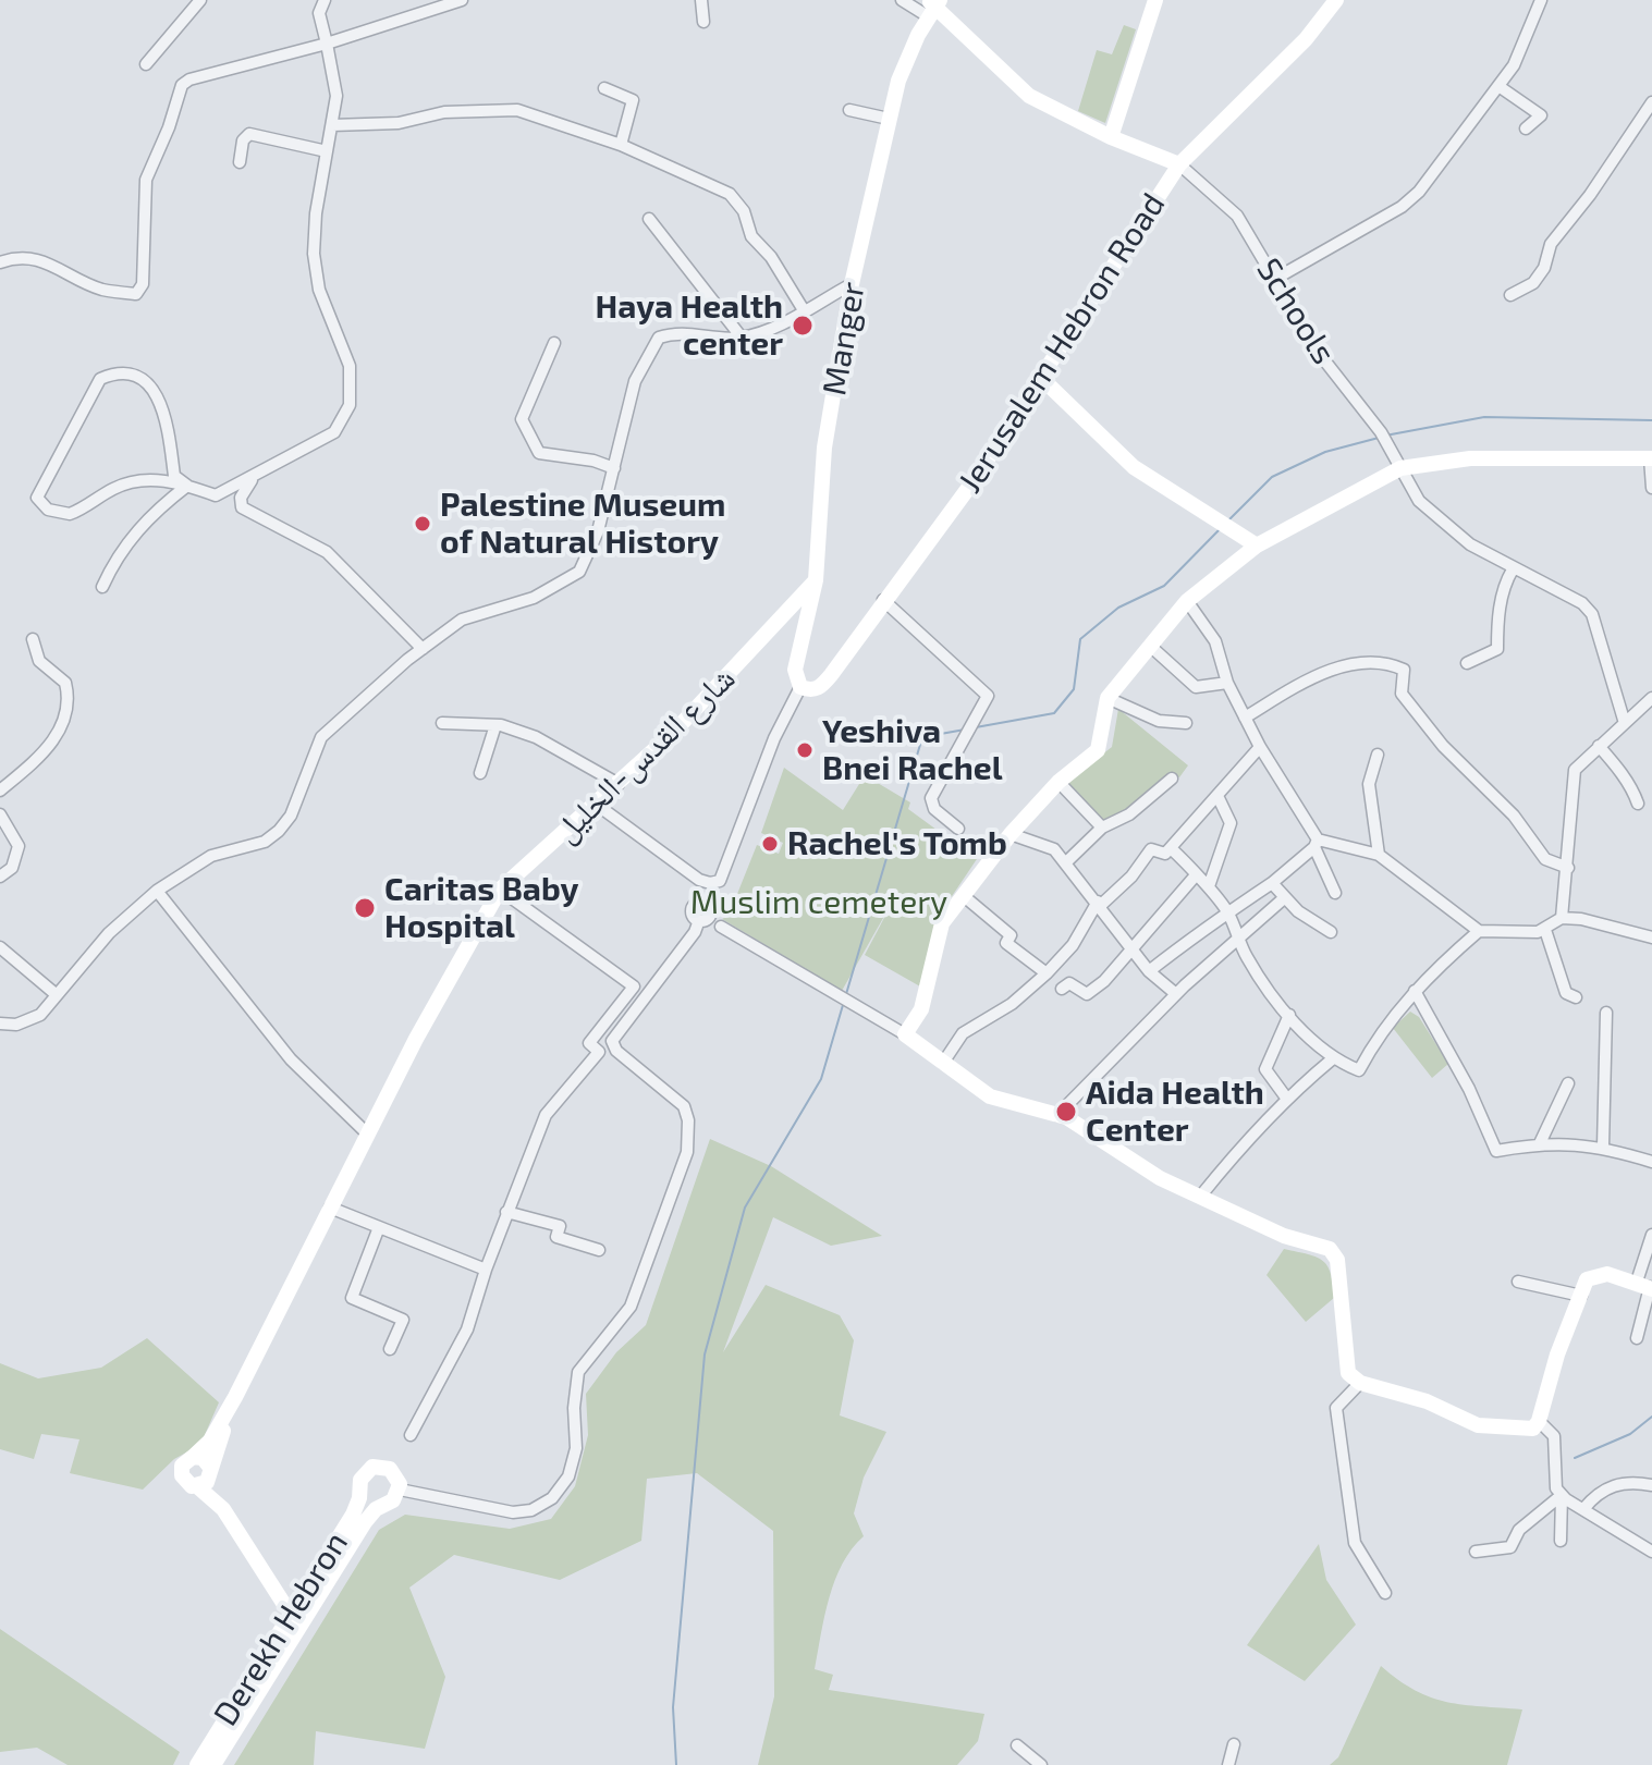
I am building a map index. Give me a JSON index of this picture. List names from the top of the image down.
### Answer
{
  "streets": {
    "street": [
      "Schools",
      "Manger",
      "Jerusalem Hebron Road",
      "شارع القدس-الخليل",
      "Derekh Hebron"
    ]
  },
  "crossings": [
    ["Schools", "Jerusalem Hebron Road"],
    ["Manger", "Jerusalem Hebron Road"],
    ["Manger", "شارع القدس-الخليل"]
  ],
  "parks": ["Muslim cemetery"],
  "places": [
    "Haya Health center",
    "Palestine Museum of Natural History",
    "Yeshiva Bnei Rachel",
    "Rachel's Tomb",
    "Caritas Baby Hospital",
    "Aida Health Center"
  ]
}
